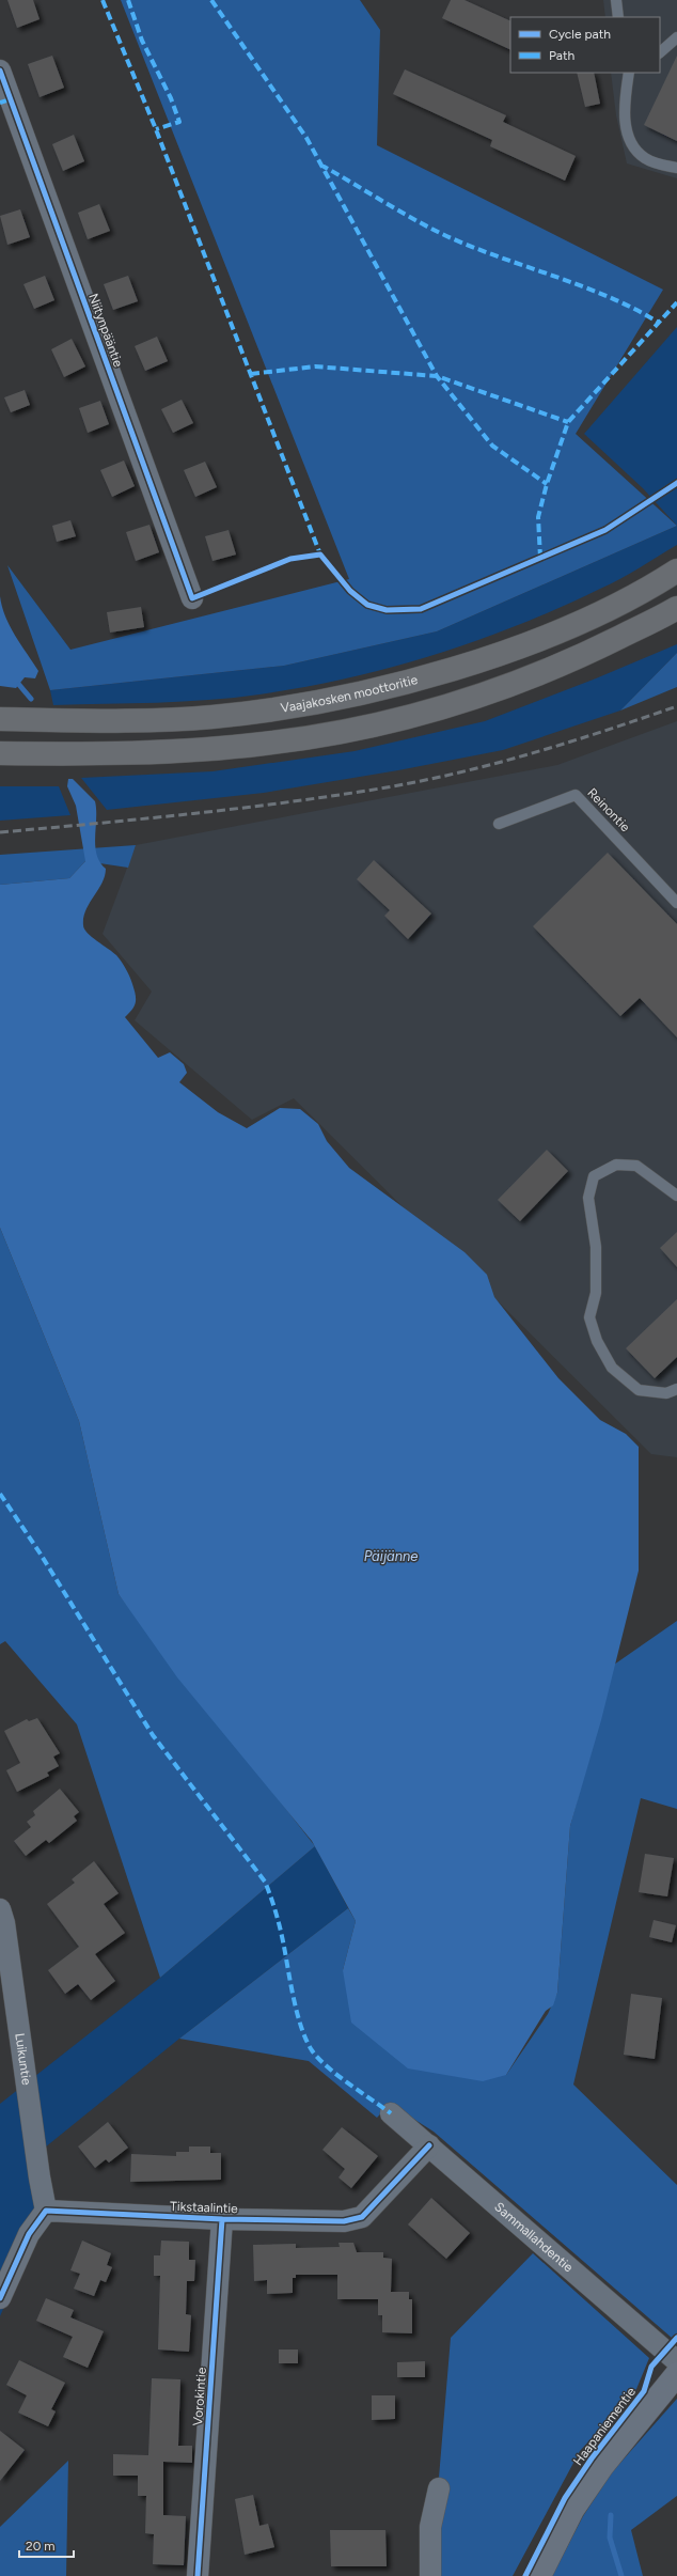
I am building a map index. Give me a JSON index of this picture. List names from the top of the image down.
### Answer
{
  "streets": {
    "highway": ["Vaajakosken moottoritie"],
    "street": [
      "Niitynpääntie",
      "Luikuntie",
      "Tikstaalintie",
      "Sammallahdentie",
      "Vorokintie",
      "Haapaniementie"
    ],
    "lane": ["Reinontie"]
  },
  "crossings": [
    ["Luikuntie", "Tikstaalintie"],
    ["Tikstaalintie", "Sammallahdentie"],
    ["Tikstaalintie", "Vorokintie"]
  ],
  "water": ["Päijänne"],
  "legend": ["Cycle path", "Path"],
  "scale_bar": "20 m"
}
